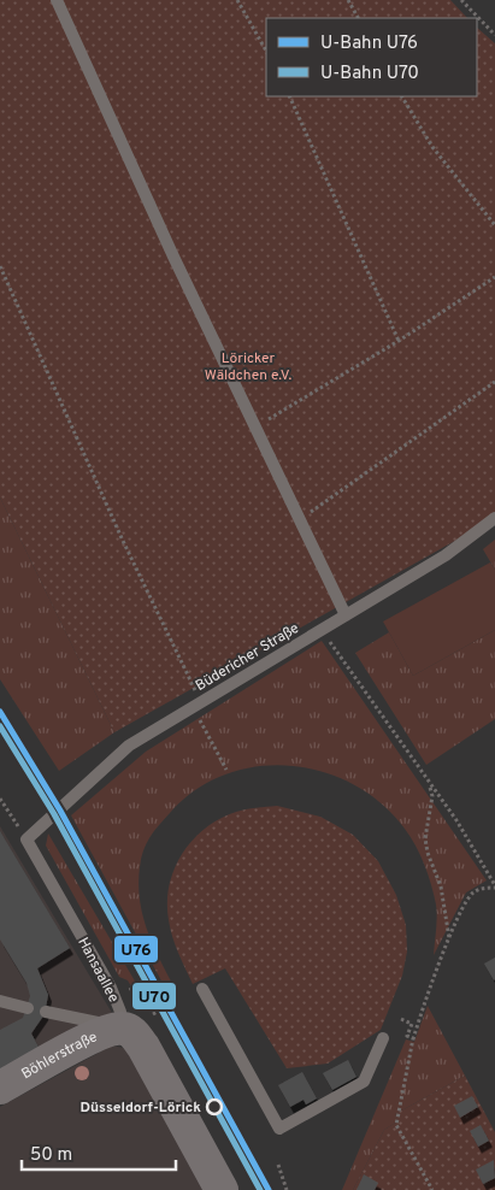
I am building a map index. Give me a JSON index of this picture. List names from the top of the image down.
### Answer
{
  "streets": {
    "street": ["Böhlerstraße"],
    "lane": ["Büdericher Straße", "Hansaallee"]
  },
  "crossings": [
    ["Büdericher Straße", "Hansaallee"],
    ["Hansaallee", "Böhlerstraße"]
  ],
  "parks": ["Löricker Wäldchen e.V."],
  "places": ["Düsseldorf-Lörick"],
  "lines": ["metro line U76", "metro line U70"],
  "legend": ["U-Bahn U76", "U-Bahn U70"],
  "scale_bar": "50 m"
}
